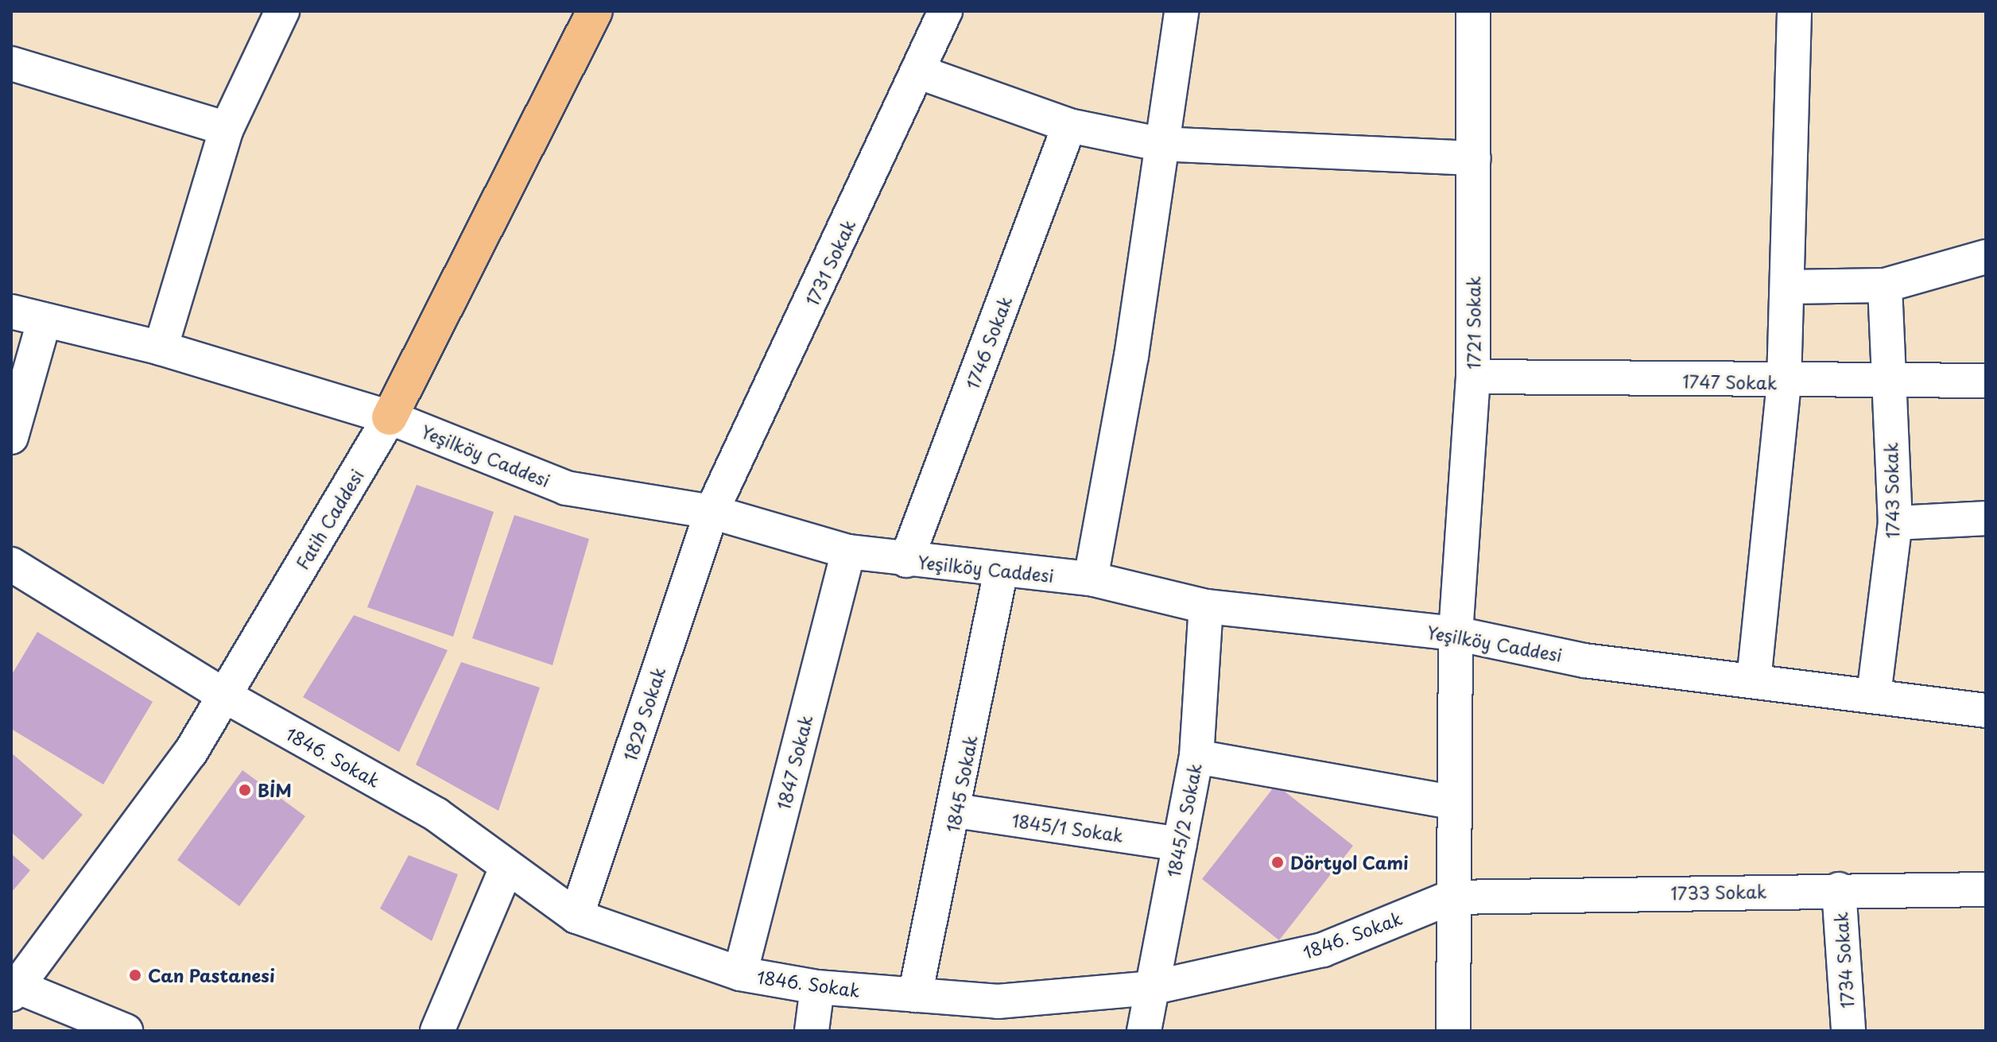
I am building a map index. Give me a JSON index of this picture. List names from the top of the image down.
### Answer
{
  "streets": {
    "main road": ["Fatih Caddesi"],
    "street": [
      "1731 Sokak",
      "1721 Sokak",
      "1746 Sokak",
      "1747 Sokak",
      "Yeşilköy Caddesi",
      "1743 Sokak",
      "1829 Sokak",
      "1846. Sokak",
      "1847 Sokak",
      "1845 Sokak",
      "1845/2 Sokak",
      "1845/1 Sokak",
      "1733 Sokak",
      "1734 Sokak"
    ]
  },
  "crossings": [
    ["1731 Sokak", "Yeşilköy Caddesi"],
    ["1731 Sokak", "1829 Sokak"],
    ["1721 Sokak", "1747 Sokak"],
    ["1721 Sokak", "Yeşilköy Caddesi"],
    ["1721 Sokak", "1846. Sokak"],
    ["1721 Sokak", "1733 Sokak"],
    ["1746 Sokak", "Yeşilköy Caddesi"],
    ["1747 Sokak", "1743 Sokak"],
    ["Yeşilköy Caddesi", "1743 Sokak"],
    ["Yeşilköy Caddesi", "Fatih Caddesi"],
    ["Yeşilköy Caddesi", "1829 Sokak"],
    ["Yeşilköy Caddesi", "1847 Sokak"],
    ["Yeşilköy Caddesi", "1845 Sokak"],
    ["Yeşilköy Caddesi", "1845/2 Sokak"],
    ["Fatih Caddesi", "1846. Sokak"],
    ["1829 Sokak", "1846. Sokak"],
    ["1846. Sokak", "1847 Sokak"],
    ["1846. Sokak", "1845 Sokak"],
    ["1846. Sokak", "1845/2 Sokak"],
    ["1846. Sokak", "1733 Sokak"],
    ["1845 Sokak", "1845/1 Sokak"],
    ["1845/2 Sokak", "1845/1 Sokak"],
    ["1733 Sokak", "1734 Sokak"]
  ],
  "places": ["BİM", "Dörtyol Cami", "Can Pastanesi"]
}
